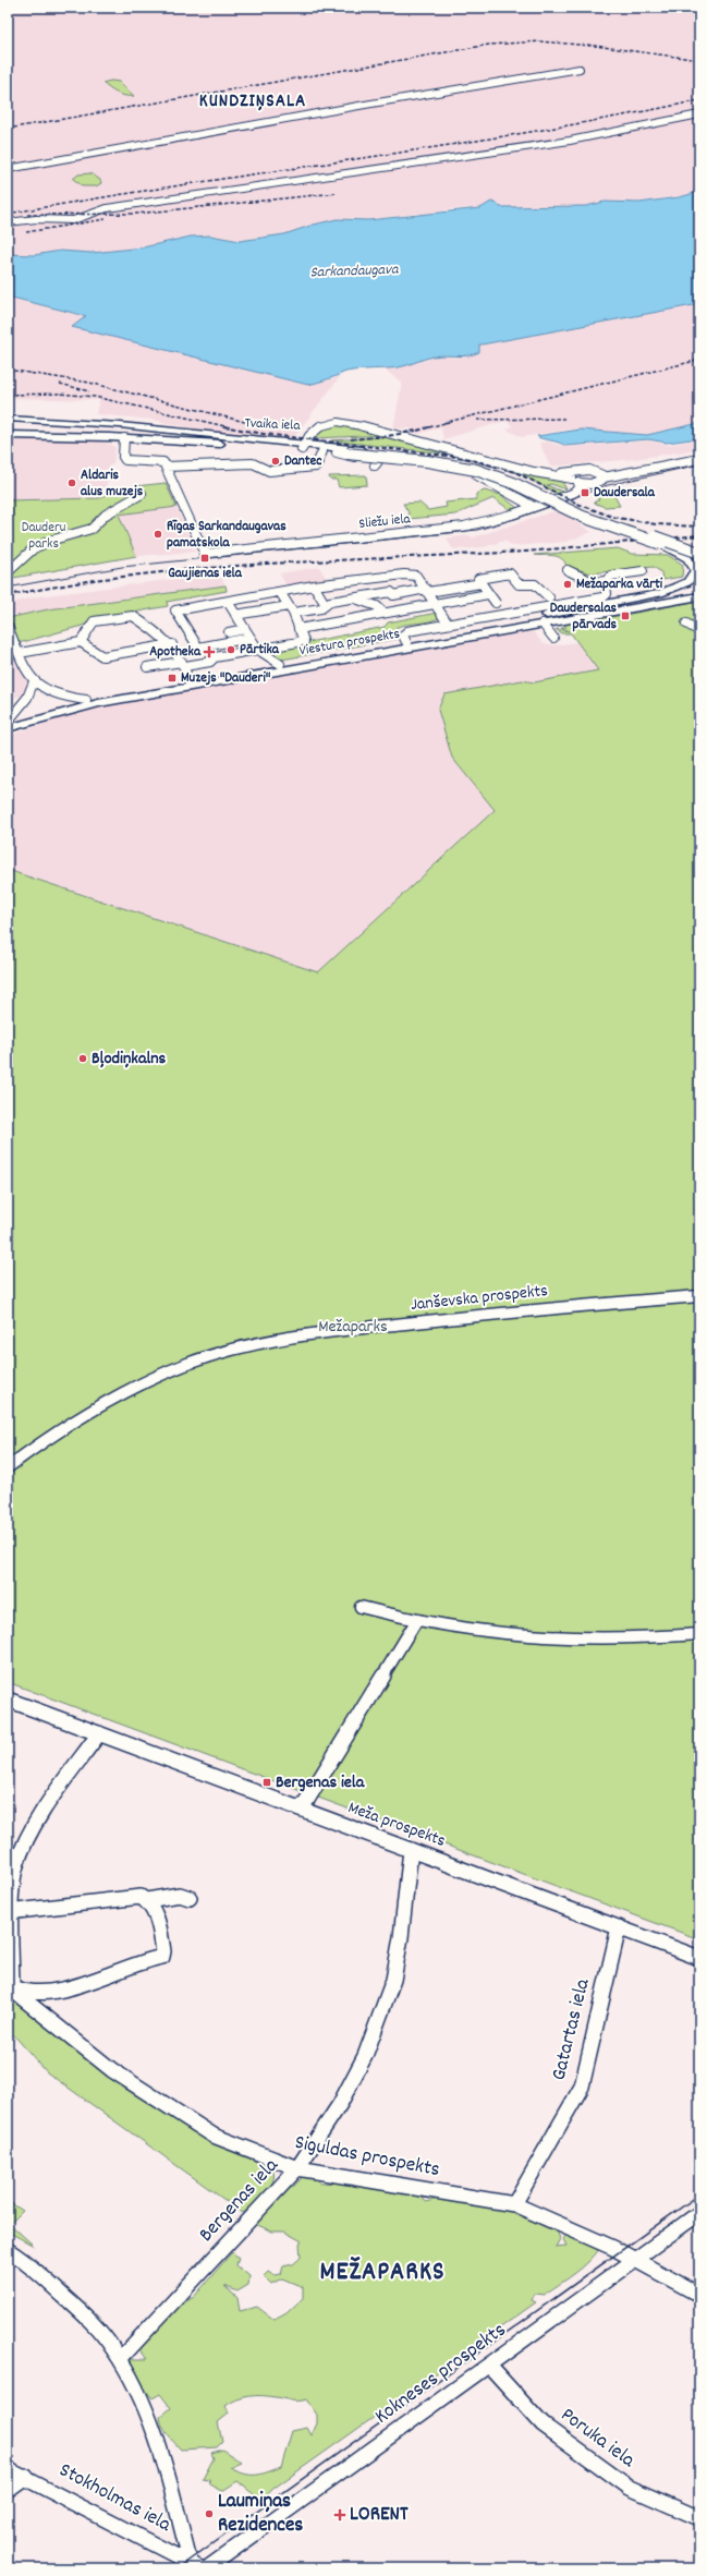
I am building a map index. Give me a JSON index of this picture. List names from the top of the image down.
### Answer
{
  "streets": {
    "main road": ["Tvaika iela", "Viestura prospekts"],
    "street": [
      "Sliežu iela",
      "Janševska prospekts",
      "Meža prospekts",
      "Gatartas iela",
      "Siguldas prospekts",
      "Bergenas iela",
      "Kokneses prospekts",
      "Poruka iela",
      "Stokholmas iela"
    ]
  },
  "crossings": [
    ["Tvaika iela", "Sliežu iela"],
    ["Meža prospekts", "Gatartas iela"],
    ["Meža prospekts", "Bergenas iela"],
    ["Gatartas iela", "Siguldas prospekts"],
    ["Siguldas prospekts", "Bergenas iela"],
    ["Siguldas prospekts", "Kokneses prospekts"],
    ["Kokneses prospekts", "Poruka iela"]
  ],
  "districts": ["KUNDZIŅSALA", "MEŽAPARKS"],
  "water": ["Sarkandaugava"],
  "parks": ["Dauderu parks", "Mežaparks"],
  "places": {
    "other": [
      "Dantec",
      "Aldaris alus muzejs",
      "Rīgas Sarkandaugavas pamatskola",
      "Mežaparka vārti",
      "Pārtika",
      "Bļodiņkalns",
      "Laumiņas Rezidences"
    ],
    "transit": [
      "Daudersala",
      "Gaujienas iela",
      "Daudersalas pārvads",
      "Muzejs \"Dauderi\"",
      "Bergenas iela"
    ],
    "health": ["Apotheka", "LORENT"]
  }
}
